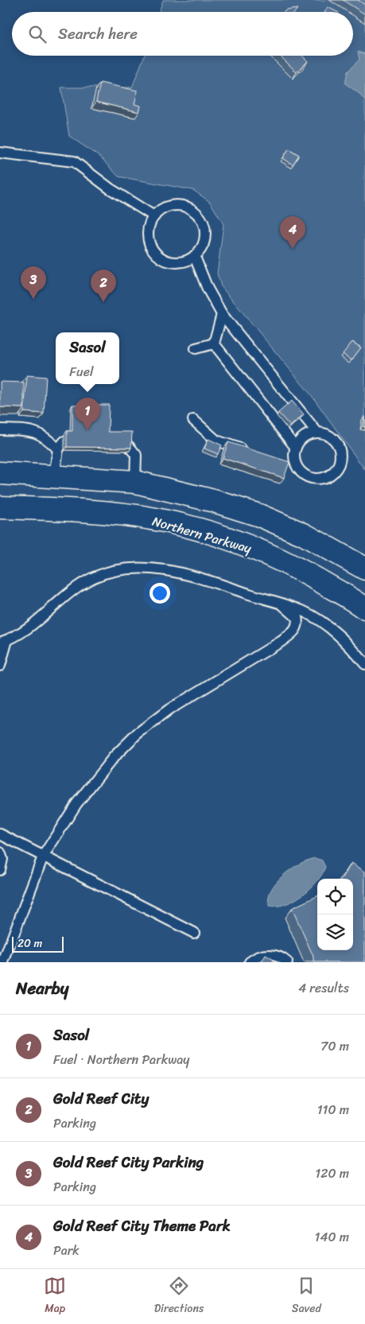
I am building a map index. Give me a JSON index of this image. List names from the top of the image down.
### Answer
{
  "streets": {
    "main road": ["Northern Parkway"]
  },
  "scale_bar": "20 m",
  "page": {
    "search": "Search here",
    "pins": [
      "4",
      "3",
      "2",
      "1"
    ],
    "popup": ["Sasol", "Fuel"],
    "scale": "20 m",
    "heading": ["Nearby", "4 results"],
    "list": [
      {
        "mark": "1",
        "name": "Sasol",
        "note": "Fuel · Northern Parkway",
        "value": "70 m"
      },
      {
        "mark": "2",
        "name": "Gold Reef City",
        "note": "Parking",
        "value": "110 m"
      },
      {
        "mark": "3",
        "name": "Gold Reef City Parking",
        "note": "Parking",
        "value": "120 m"
      },
      {
        "mark": "4",
        "name": "Gold Reef City Theme Park",
        "note": "Park",
        "value": "140 m"
      }
    ],
    "nav": ["Map", "Directions", "Saved"]
  }
}
